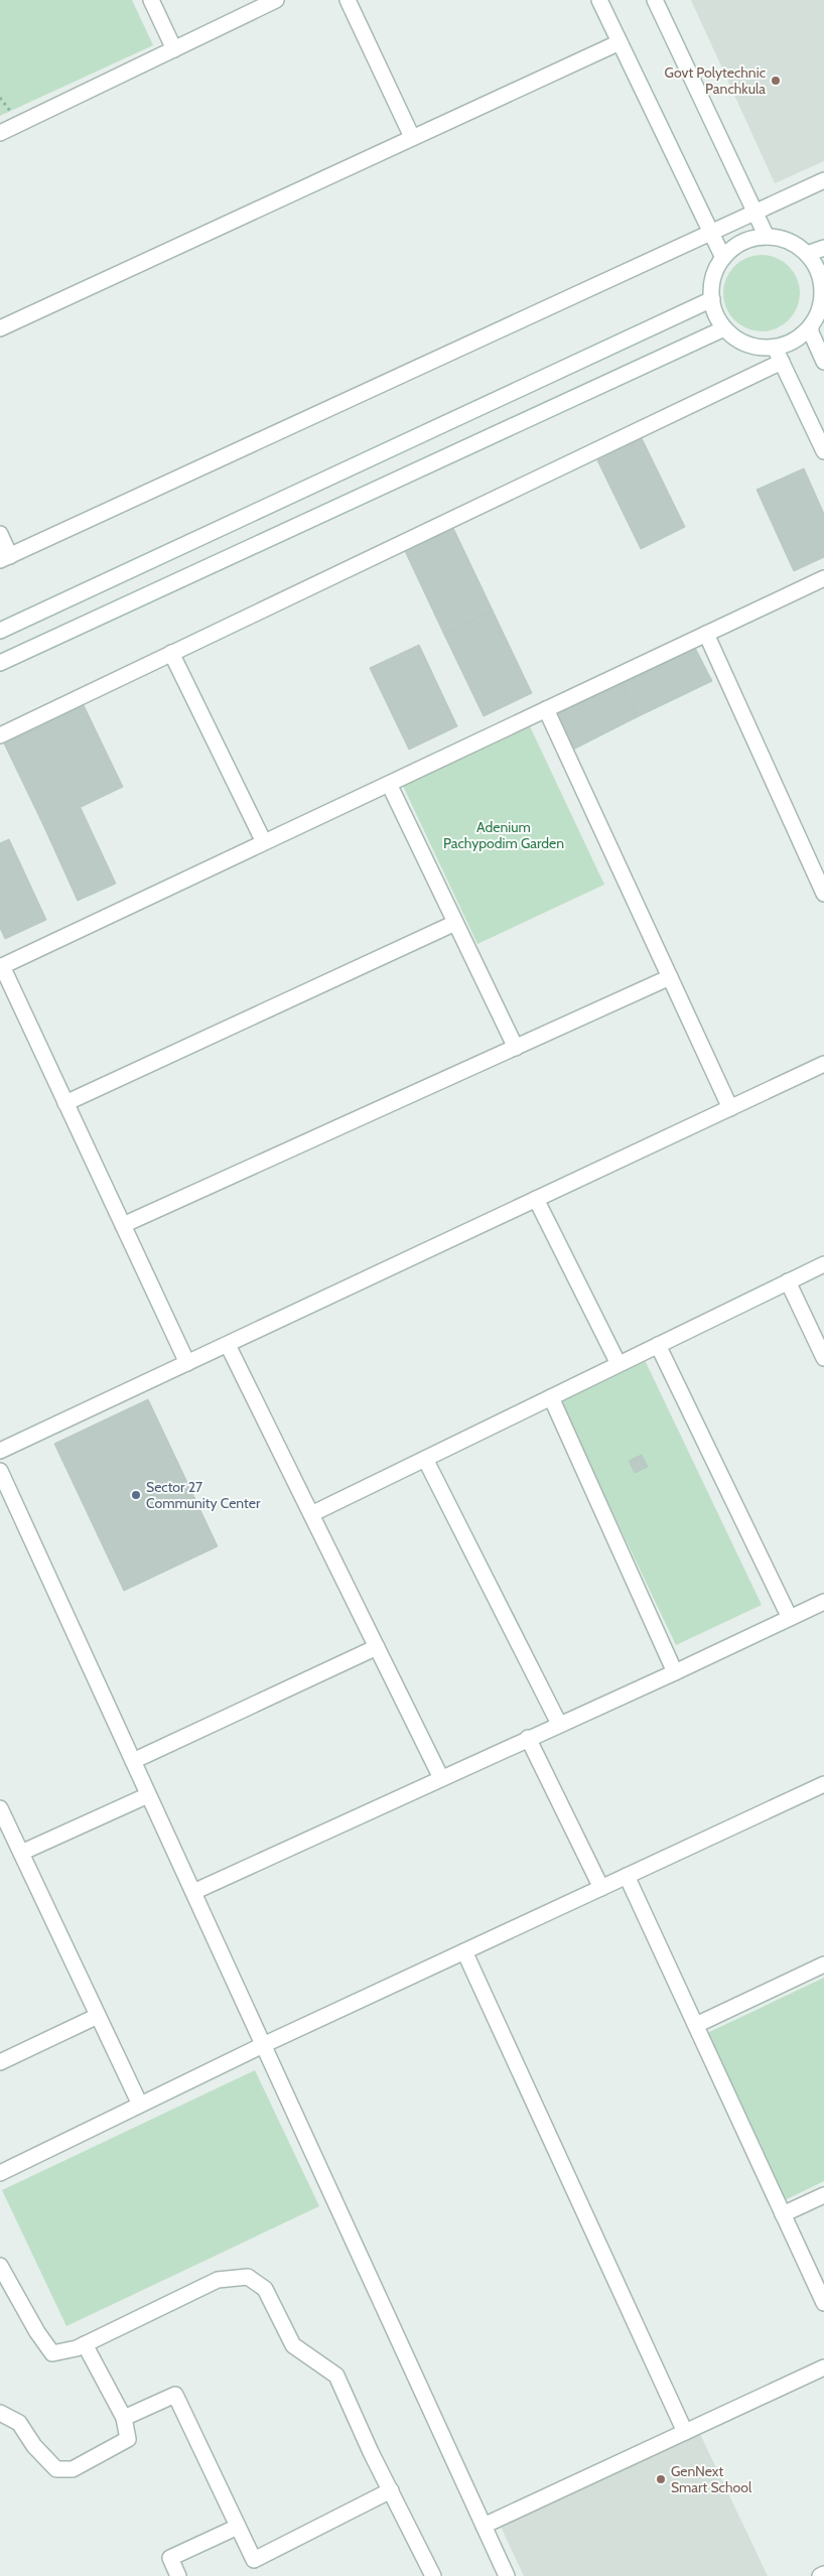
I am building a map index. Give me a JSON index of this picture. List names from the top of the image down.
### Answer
{
  "parks": ["Adenium Pachypodim Garden"],
  "places": ["Govt Polytechnic Panchkula", "Sector 27 Community Center", "GenNext Smart School"]
}
